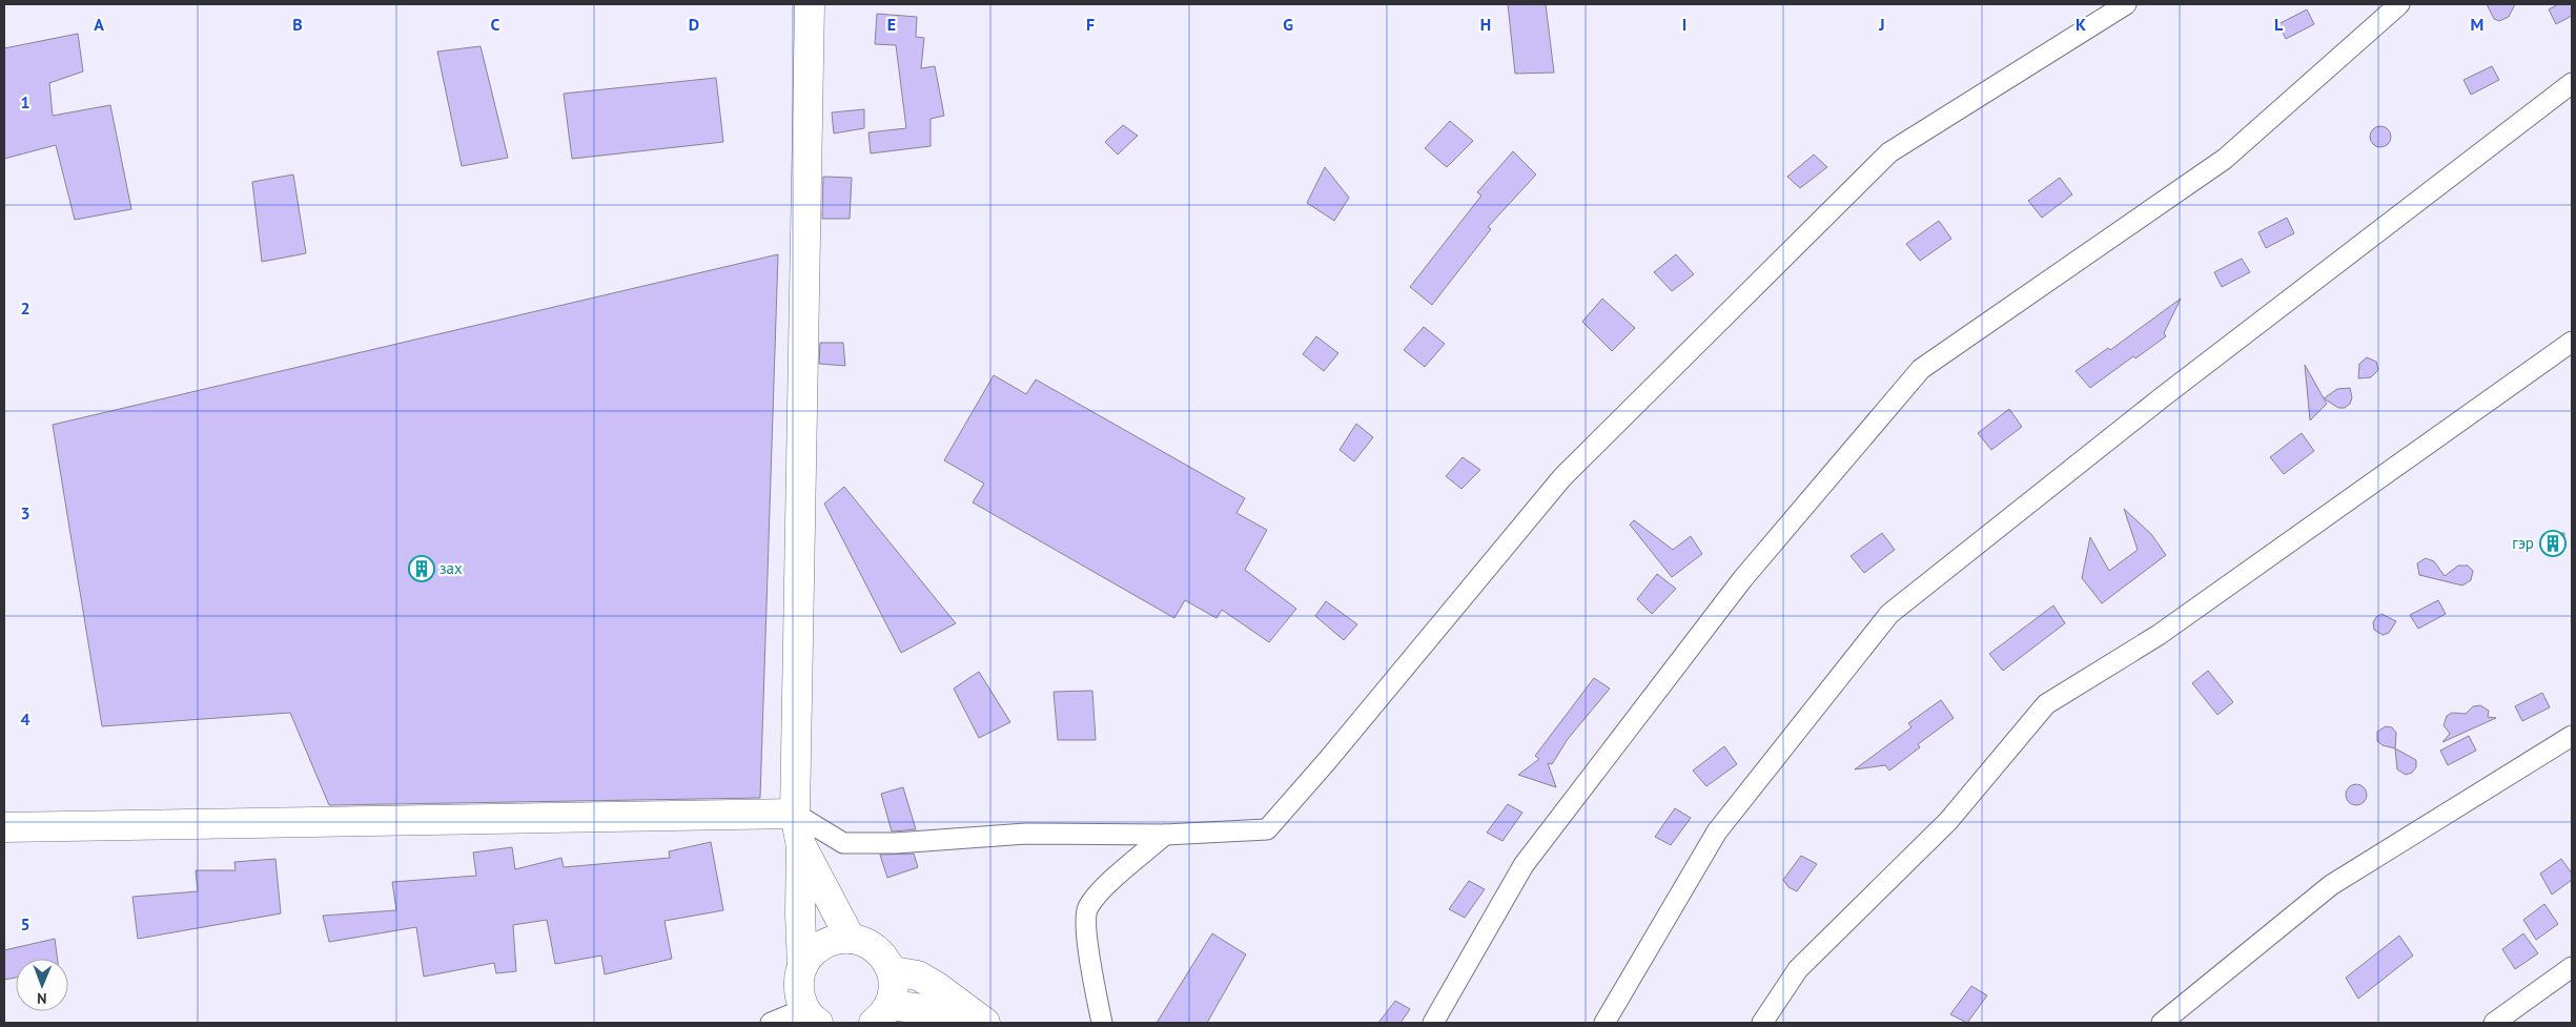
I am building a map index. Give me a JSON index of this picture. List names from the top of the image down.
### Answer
{
  "places": {
    "building": ["гэр", "зах"]
  },
  "north": "bottom",
  "grid": {
    "columns": [
      "A",
      "B",
      "C",
      "D",
      "E",
      "F",
      "G",
      "H",
      "I",
      "J",
      "K",
      "L",
      "M"
    ],
    "rows": [
      "1",
      "2",
      "3",
      "4",
      "5"
    ]
  }
}
